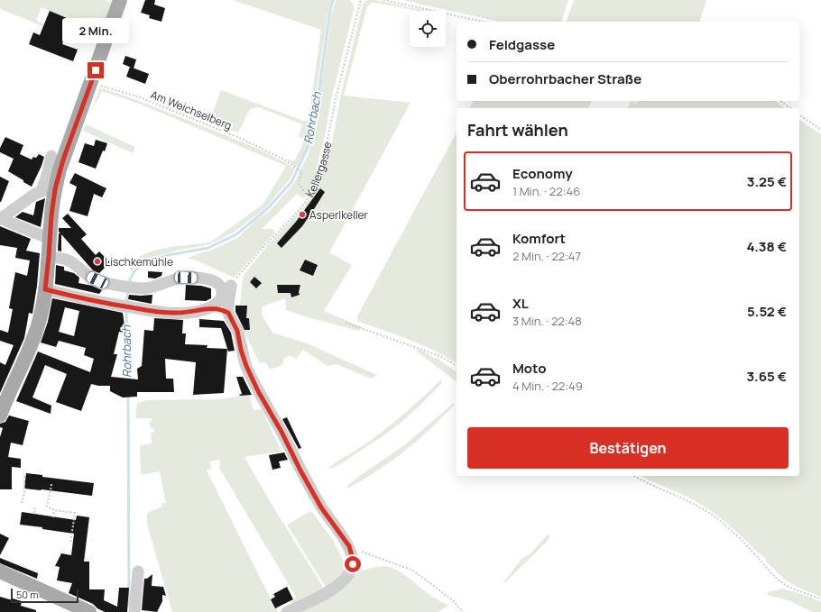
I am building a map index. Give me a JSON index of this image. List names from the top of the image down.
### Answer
{
  "streets": {
    "path": ["Am Weichselberg", "Kellergasse"]
  },
  "crossings": [
    ["Am Weichselberg", "Kellergasse"]
  ],
  "water": ["Rohrbach"],
  "places": ["Asperlkeller", "Lischkemühle"],
  "scale_bar": "50 m",
  "page": {
    "bubble": "2 Min.",
    "banner": ["Feldgasse", "Oberrohrbacher Straße"],
    "heading": "Fahrt wählen",
    "list": [
      {
        "name": "Economy",
        "note": "1 Min. · 22:46",
        "value": "3.25 €"
      },
      {
        "name": "Komfort",
        "note": "2 Min. · 22:47",
        "value": "4.38 €"
      },
      {
        "name": "XL",
        "note": "3 Min. · 22:48",
        "value": "5.52 €"
      },
      {
        "name": "Moto",
        "note": "4 Min. · 22:49",
        "value": "3.65 €"
      }
    ],
    "buttons": "Bestätigen",
    "scale": "50 m"
  }
}
